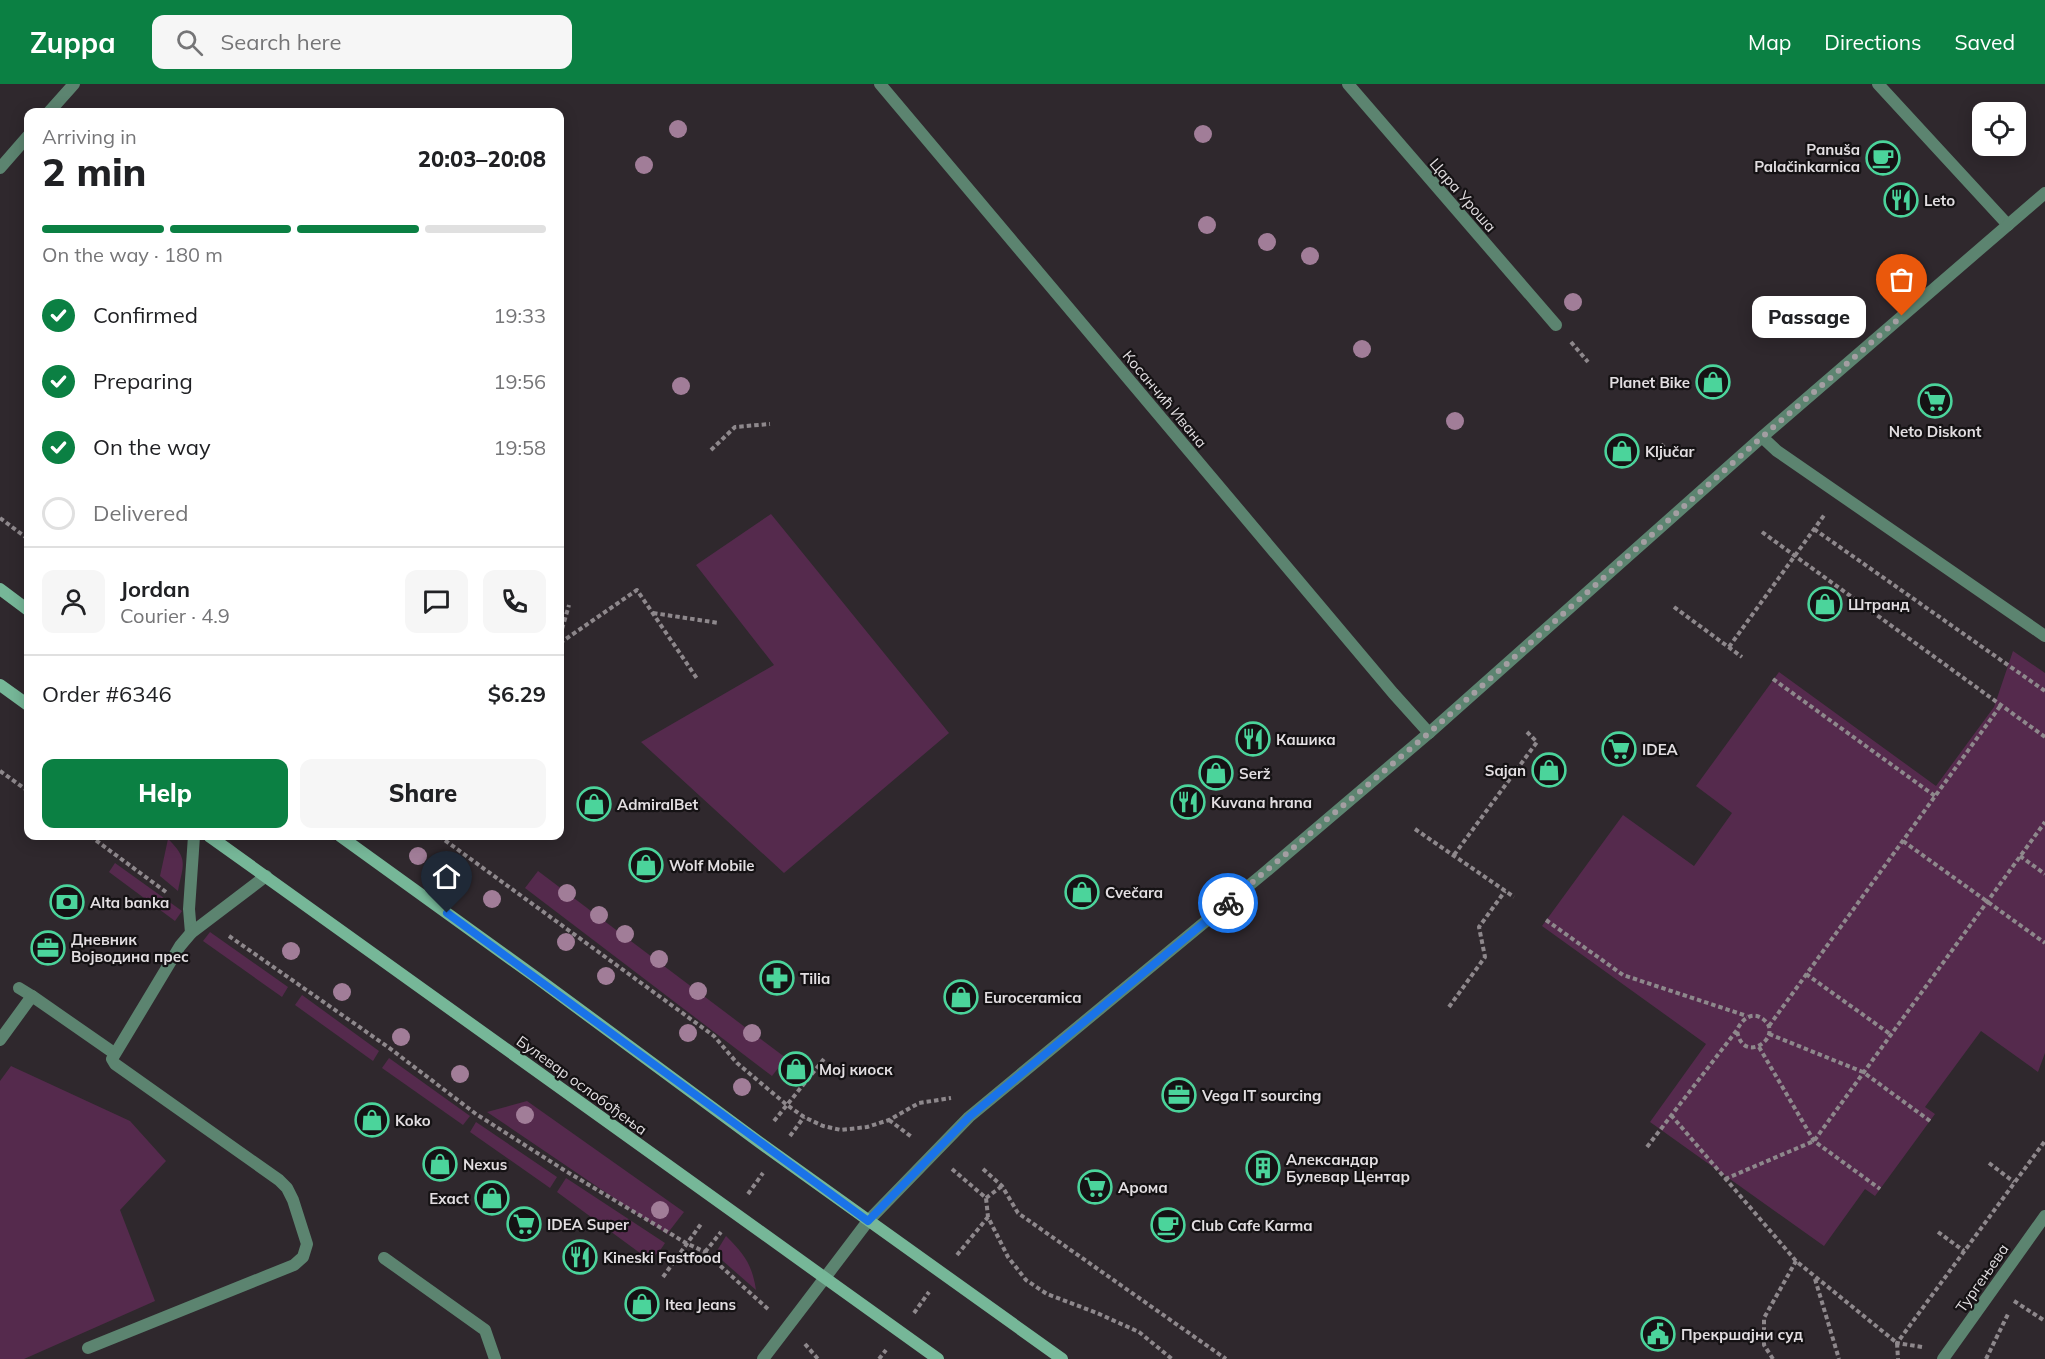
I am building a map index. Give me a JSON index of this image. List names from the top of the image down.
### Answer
{
  "streets": {
    "main road": ["Булевар ослобођења"],
    "street": ["Цара Уроша", "Косанчић Ивана", "Тургењева"]
  },
  "places": {
    "cafe": ["Panuša Palačinkarnica", "Club Cafe Karma"],
    "restaurant": [
      "Leto",
      "Кашика",
      "Kuvana hrana",
      "Kineski Fastfood"
    ],
    "other": ["Passage"],
    "shop": [
      "Planet Bike",
      "Ključar",
      "Штранд",
      "Sajan",
      "Serž",
      "AdmiralBet",
      "Wolf Mobile",
      "Cvečara",
      "Euroceramica",
      "Мој киоск",
      "Koko",
      "Nexus",
      "Exact",
      "Itea Jeans"
    ],
    "supermarket": [
      "Neto Diskont",
      "IDEA",
      "Арома",
      "IDEA Super"
    ],
    "bank": ["Alta banka"],
    "office": ["Дневник Војводина прес", "Vega IT sourcing"],
    "pharmacy": ["Tilia"],
    "building": ["Александар Булевар Центар"],
    "public building": ["Прекршајни суд"]
  },
  "page": {
    "header": "Zuppa",
    "search": "Search here",
    "nav": ["Map", "Directions", "Saved"],
    "heading": ["2 min", "Arriving in", "20:03–20:08"],
    "panel": [
      "Jordan",
      "Courier · 4.9",
      "Order #6346",
      "$6.29"
    ],
    "bar": "On the way · 180 m",
    "list": [
      ["Confirmed", "19:33"],
      ["Preparing", "19:56"],
      ["On the way", "19:58"],
      "Delivered"
    ],
    "bubble": "Passage",
    "buttons": ["Help", "Share"]
  }
}
